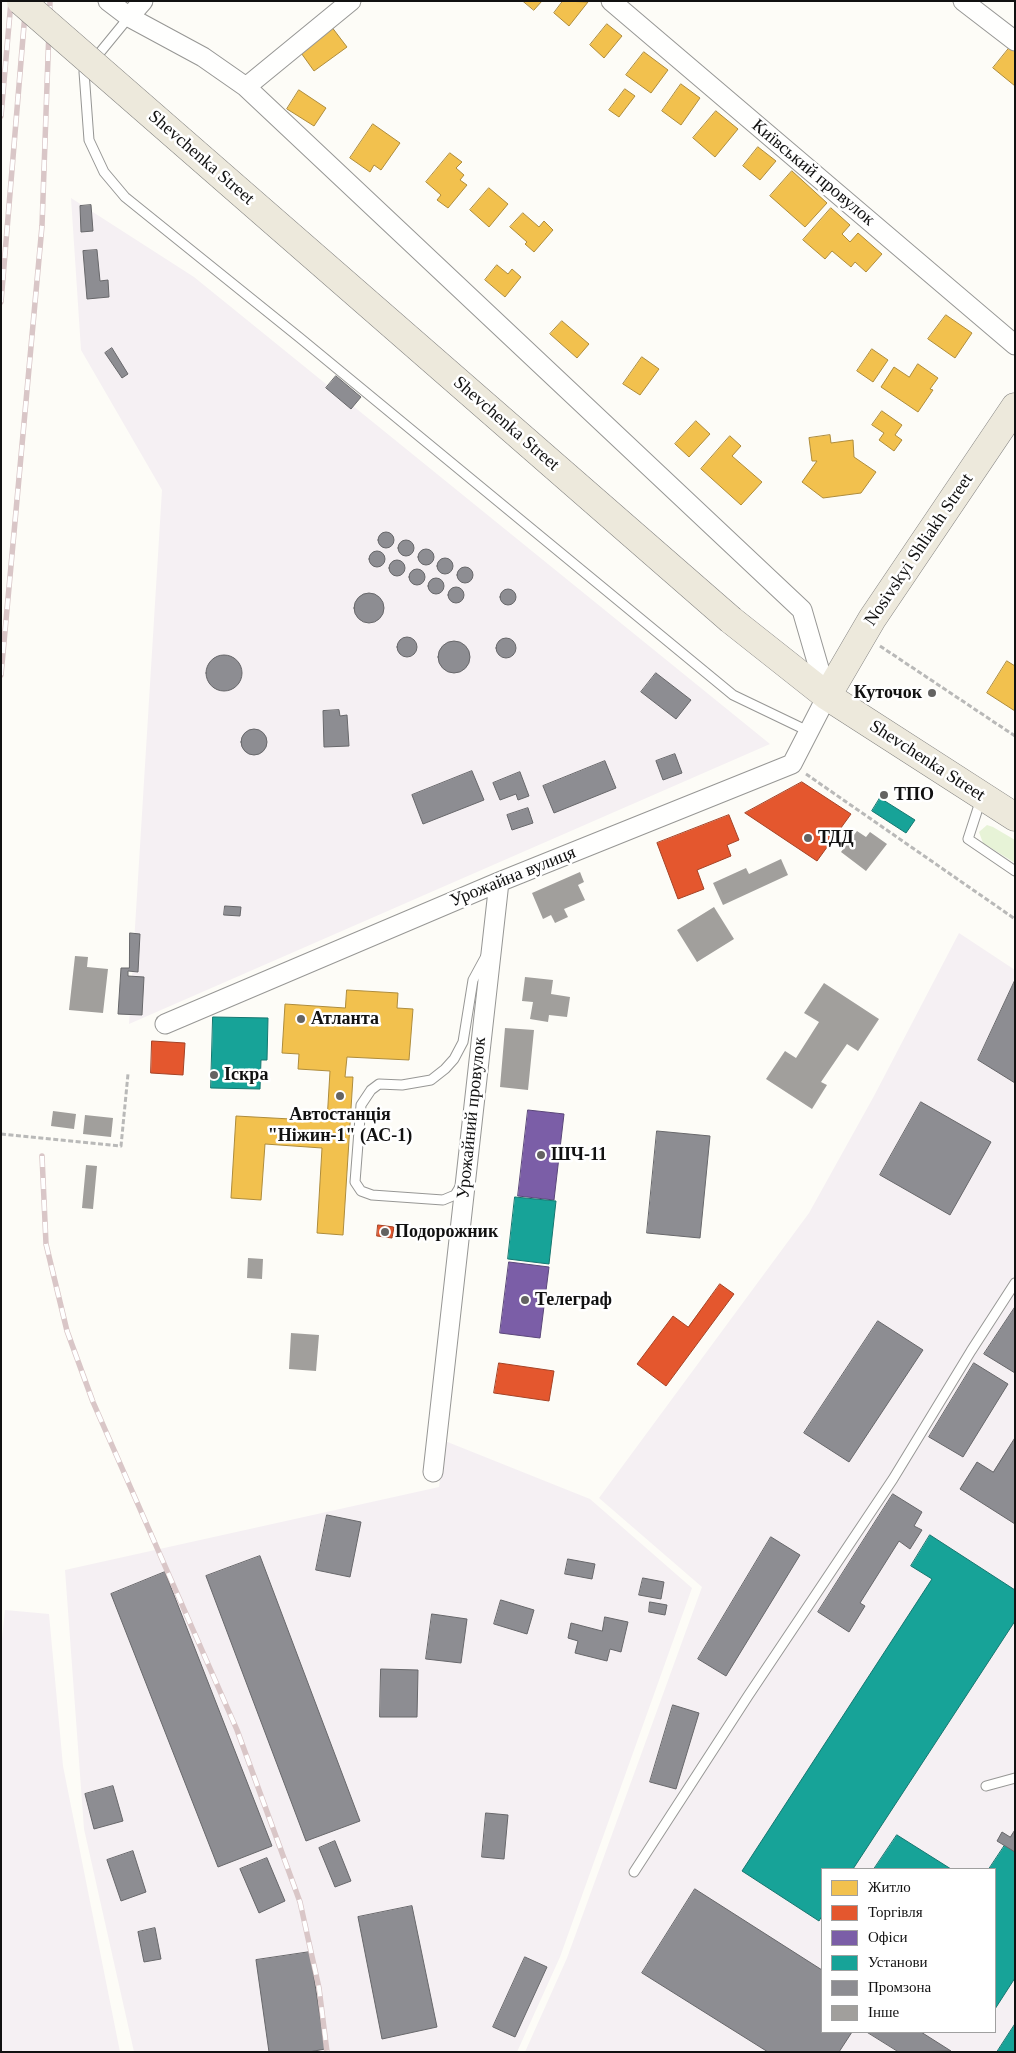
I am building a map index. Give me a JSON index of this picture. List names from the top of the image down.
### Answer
{
  "streets": {
    "main road": ["Shevchenka Street", "Nosivskyi Shliakh Street"],
    "street": ["Київський провулок", "Урожайна вулиця", "Урожайний провулок"]
  },
  "crossings": [
    ["Shevchenka Street", "Nosivskyi Shliakh Street"],
    ["Урожайна вулиця", "Урожайний провулок"]
  ],
  "places": [
    "Куточок",
    "ТПО",
    "ТДД",
    "Атланта",
    "Іскра",
    "Автостанція \"Ніжин-1\" (АС-1)",
    "ШЧ-11",
    "Подорожник",
    "Телеграф"
  ],
  "legend": [
    "Житло",
    "Торгівля",
    "Офіси",
    "Установи",
    "Промзона",
    "Інше"
  ]
}
